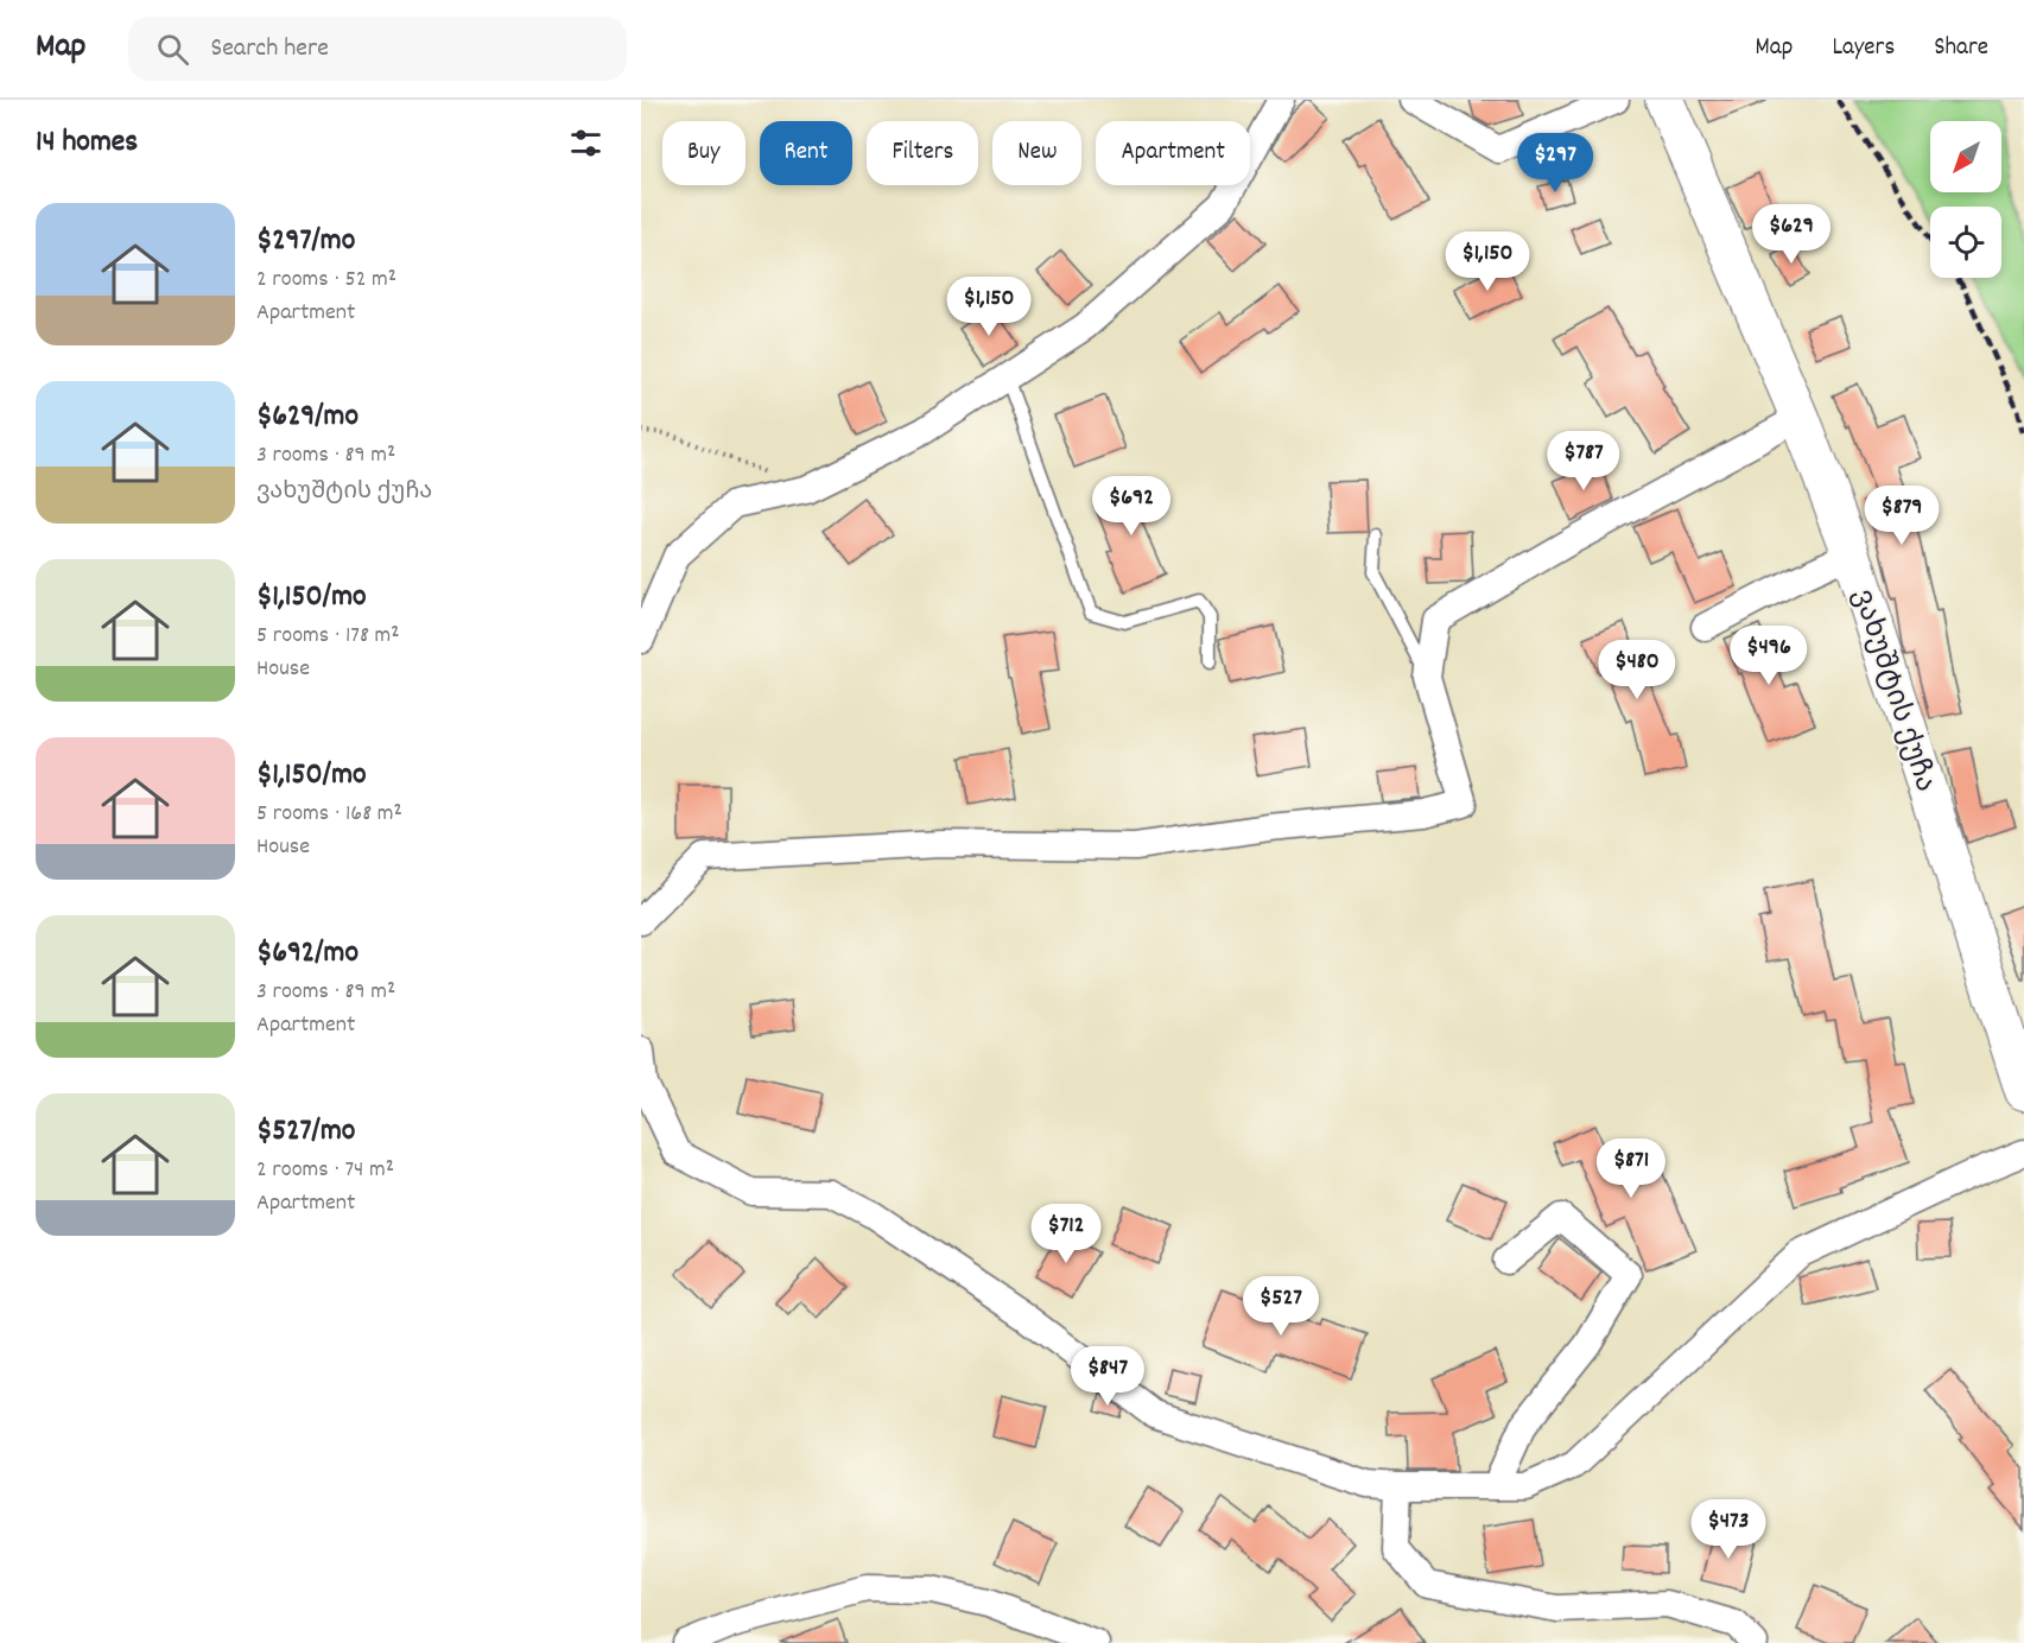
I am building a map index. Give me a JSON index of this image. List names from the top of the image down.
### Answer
{
  "streets": {
    "street": ["ვახუშტის ქუჩა"]
  },
  "north": "bottom left",
  "page": {
    "header": "Map",
    "search": "Search here",
    "nav": ["Map", "Layers", "Share"],
    "heading": "14 homes",
    "chip": [
      "Buy",
      "Rent",
      "Filters",
      "New",
      "Apartment"
    ],
    "price": [
      "$297",
      "$629",
      "$1,150",
      "$1,150",
      "$787",
      "$692",
      "$879",
      "$496",
      "$480",
      "$871",
      "$712",
      "$527",
      "$847",
      "$473"
    ],
    "list": [
      {
        "name": "$297/mo",
        "note": "2 rooms · 52 m² · Apartment"
      },
      {
        "name": "$629/mo",
        "note": "3 rooms · 89 m² · ვახუშტის ქუჩა"
      },
      {
        "name": "$1,150/mo",
        "note": "5 rooms · 178 m² · House"
      },
      {
        "name": "$1,150/mo",
        "note": "5 rooms · 168 m² · House"
      },
      {
        "name": "$692/mo",
        "note": "3 rooms · 89 m² · Apartment"
      },
      {
        "name": "$527/mo",
        "note": "2 rooms · 74 m² · Apartment"
      }
    ]
  }
}
